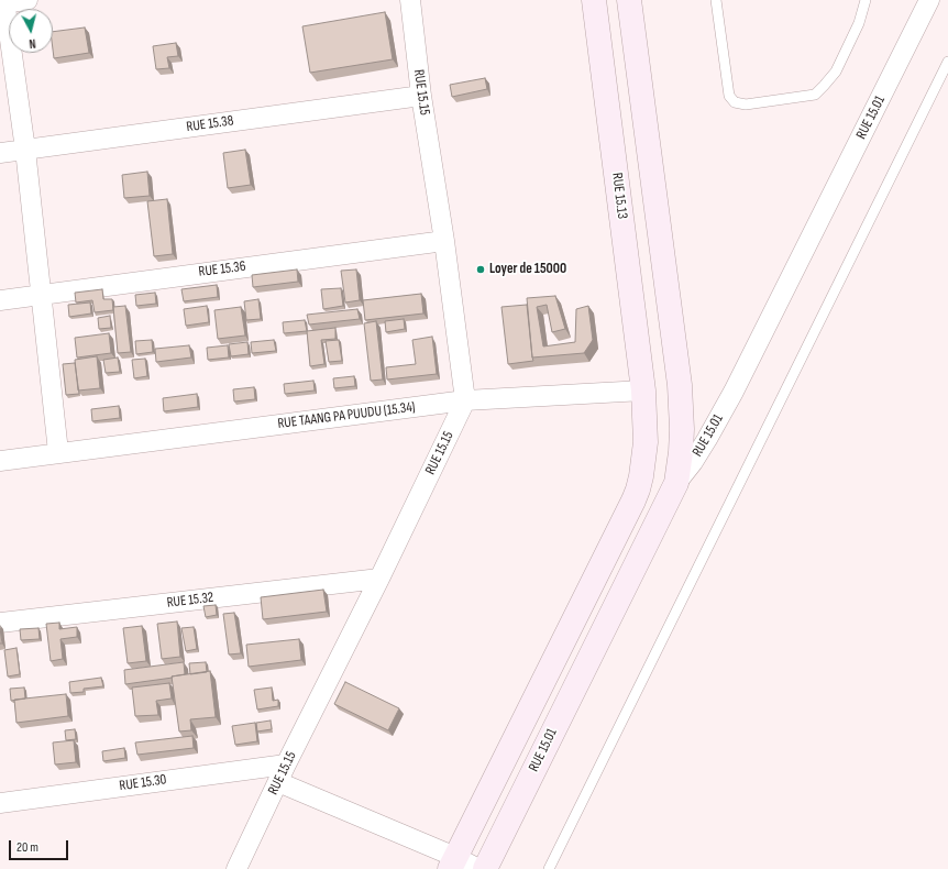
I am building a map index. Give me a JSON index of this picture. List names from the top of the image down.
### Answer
{
  "streets": {
    "main road": ["RUE 15.01", "RUE 15.13"],
    "street": [
      "RUE 15.15",
      "RUE 15.38",
      "RUE 15.36",
      "RUE TAANG PA PUUDU (15.34)",
      "RUE 15.32",
      "RUE 15.30"
    ]
  },
  "crossings": [
    ["RUE 15.15", "RUE 15.38"],
    ["RUE 15.15", "RUE 15.36"],
    ["RUE 15.15", "RUE TAANG PA PUUDU (15.34)"],
    ["RUE 15.15", "RUE 15.32"],
    ["RUE 15.15", "RUE 15.30"],
    ["RUE 15.13", "RUE TAANG PA PUUDU (15.34)"]
  ],
  "places": ["Loyer de 15000"],
  "scale_bar": "20 m",
  "north": "bottom"
}
